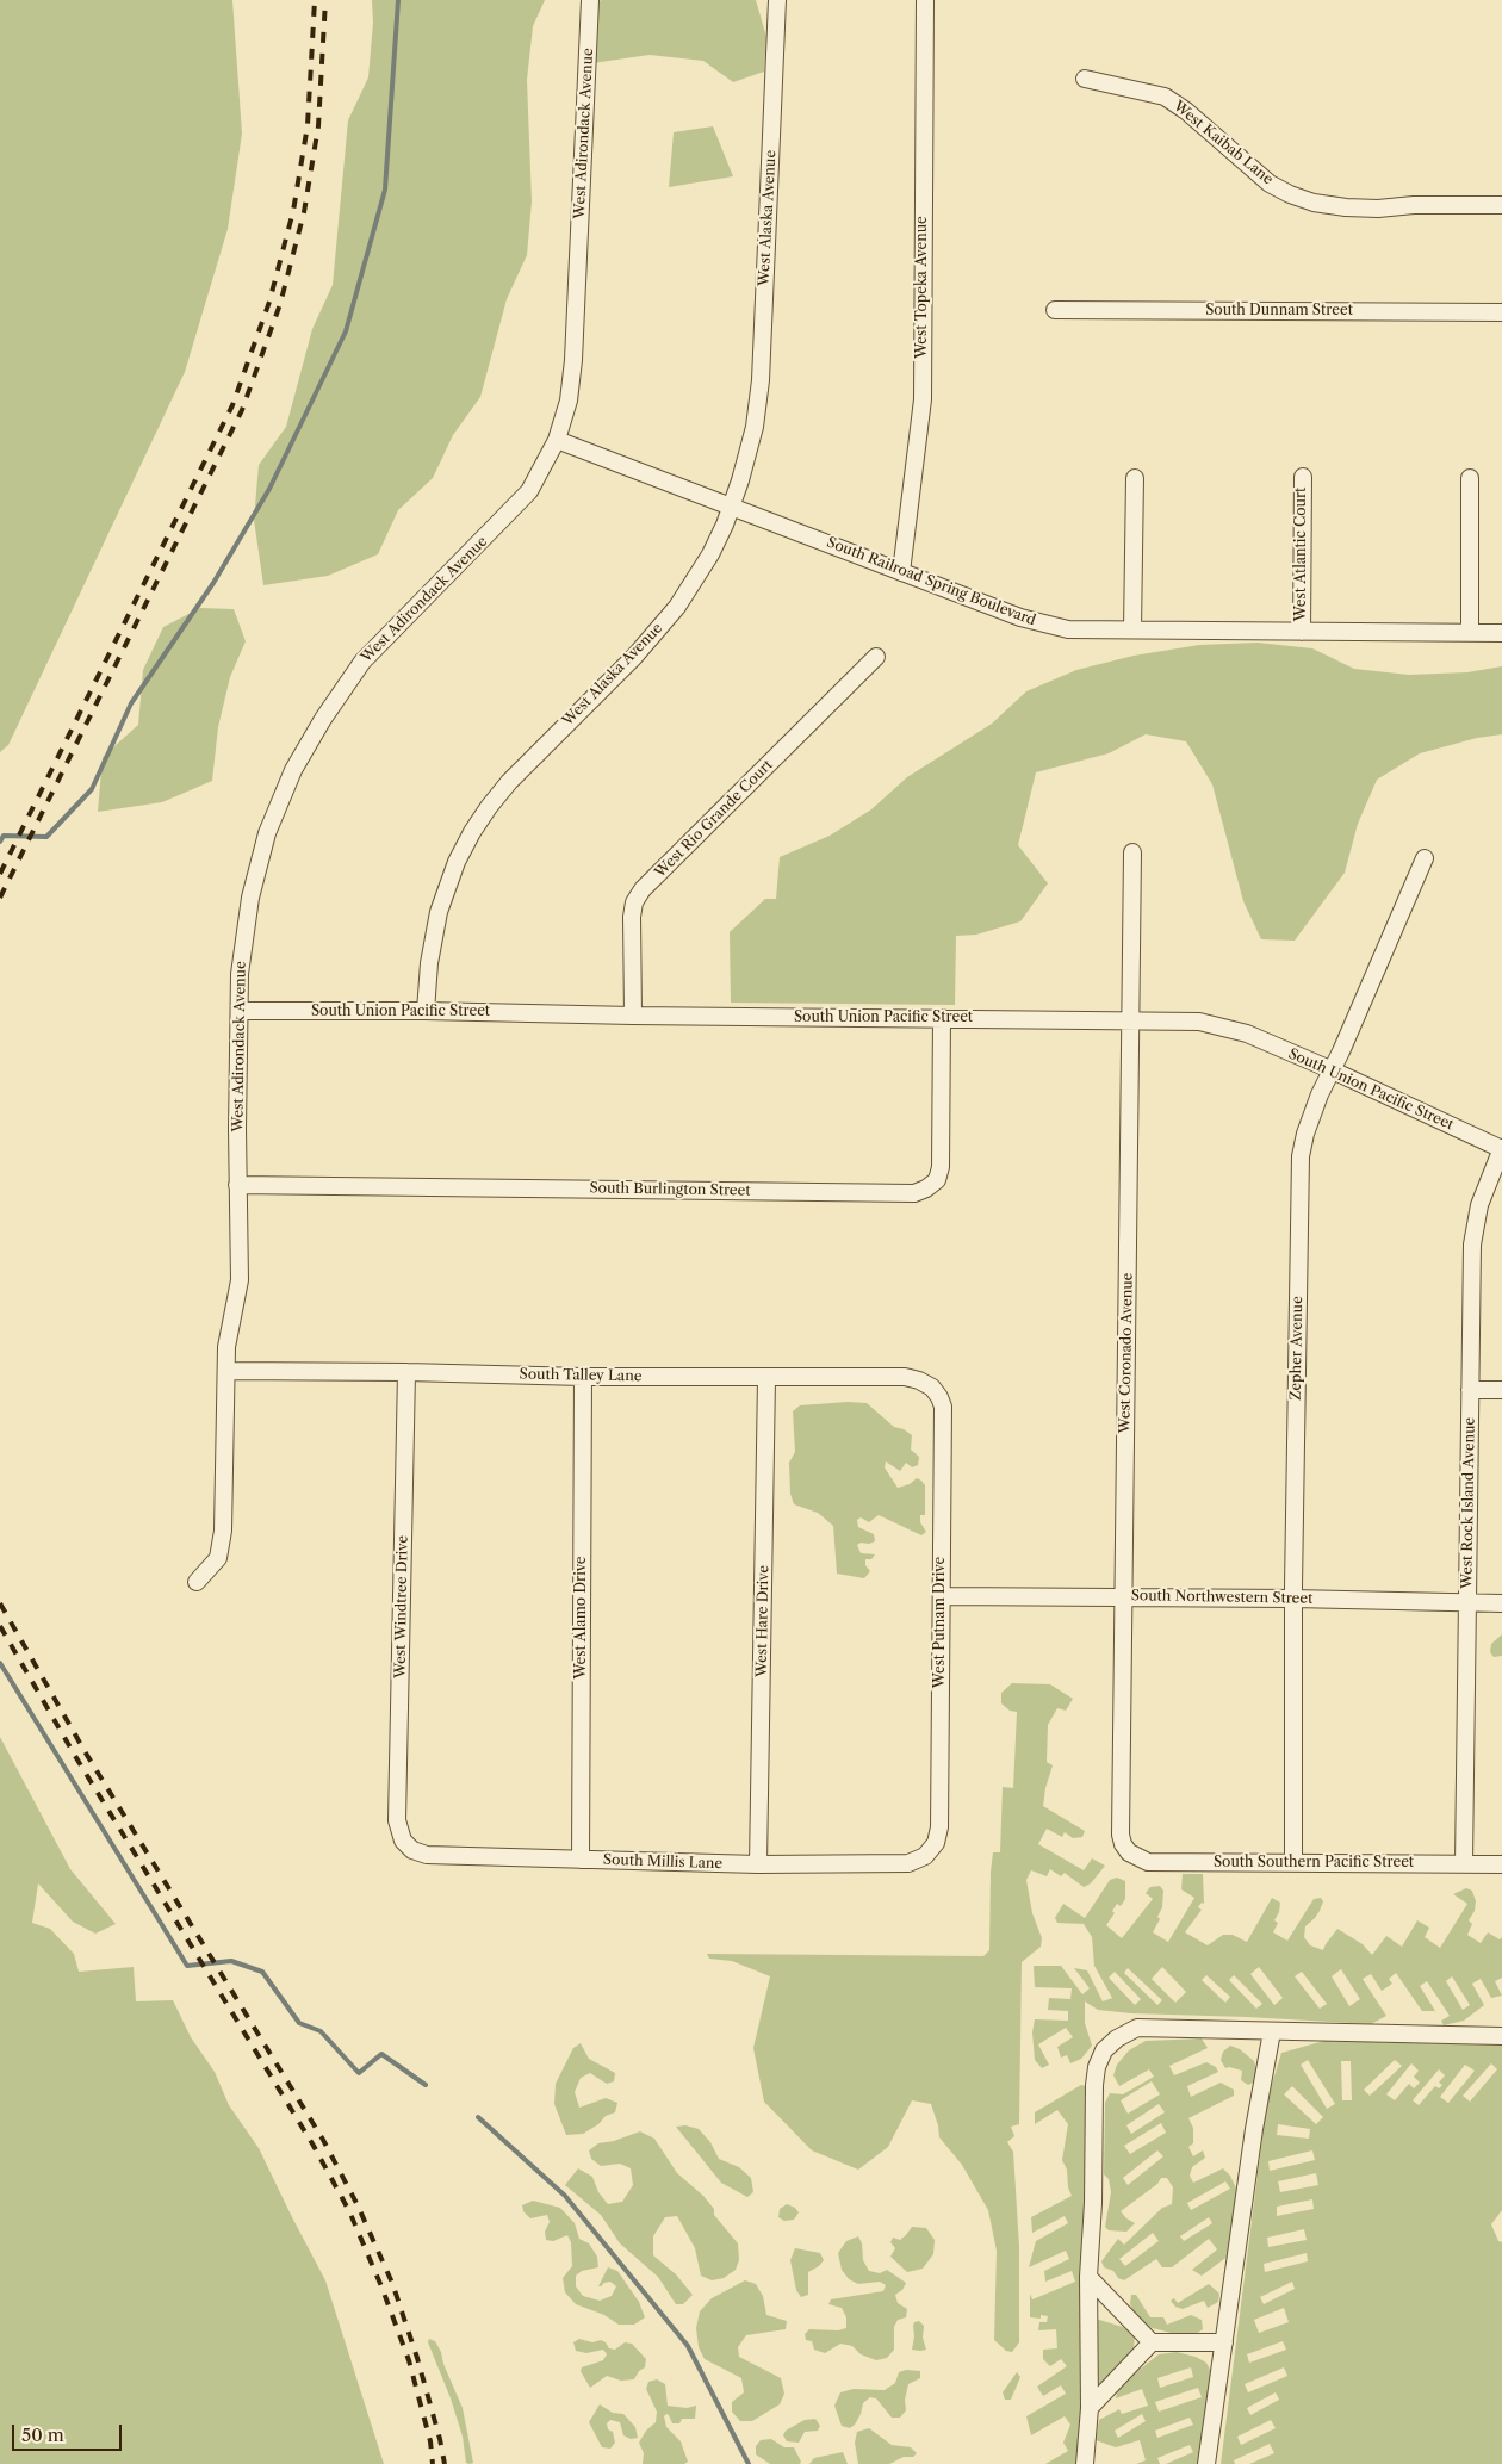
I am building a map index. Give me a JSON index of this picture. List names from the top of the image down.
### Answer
{
  "streets": {
    "street": [
      "West Adirondack Avenue",
      "West Kaibab Lane",
      "West Alaska Avenue",
      "West Topeka Avenue",
      "South Dunnam Street",
      "West Atlantic Court",
      "South Railroad Spring Boulevard",
      "West Rio Grande Court",
      "South Union Pacific Street",
      "South Burlington Street",
      "Zepher Avenue",
      "West Coronado Avenue",
      "South Talley Lane",
      "West Rock Island Avenue",
      "South Northwestern Street",
      "West Windtree Drive",
      "West Alamo Drive",
      "West Hare Drive",
      "West Putnam Drive",
      "South Millis Lane",
      "South Southern Pacific Street"
    ]
  },
  "crossings": [
    ["West Adirondack Avenue", "South Railroad Spring Boulevard"],
    ["West Adirondack Avenue", "South Union Pacific Street"],
    ["West Adirondack Avenue", "South Burlington Street"],
    ["West Adirondack Avenue", "South Talley Lane"],
    ["West Alaska Avenue", "South Railroad Spring Boulevard"],
    ["West Alaska Avenue", "South Union Pacific Street"],
    ["West Topeka Avenue", "South Railroad Spring Boulevard"],
    ["West Atlantic Court", "South Railroad Spring Boulevard"],
    ["West Rio Grande Court", "South Union Pacific Street"],
    ["South Union Pacific Street", "South Burlington Street"],
    ["South Union Pacific Street", "Zepher Avenue"],
    ["South Union Pacific Street", "West Coronado Avenue"],
    ["South Union Pacific Street", "West Rock Island Avenue"],
    ["Zepher Avenue", "South Northwestern Street"],
    ["Zepher Avenue", "South Southern Pacific Street"],
    ["West Coronado Avenue", "South Northwestern Street"],
    ["West Coronado Avenue", "South Southern Pacific Street"],
    ["South Talley Lane", "West Windtree Drive"],
    ["South Talley Lane", "West Alamo Drive"],
    ["South Talley Lane", "West Hare Drive"],
    ["South Talley Lane", "West Putnam Drive"],
    ["West Rock Island Avenue", "South Northwestern Street"],
    ["West Rock Island Avenue", "South Southern Pacific Street"],
    ["South Northwestern Street", "West Putnam Drive"],
    ["West Windtree Drive", "South Millis Lane"],
    ["West Alamo Drive", "South Millis Lane"],
    ["West Hare Drive", "South Millis Lane"],
    ["West Putnam Drive", "South Millis Lane"]
  ],
  "scale_bar": "50 m"
}
